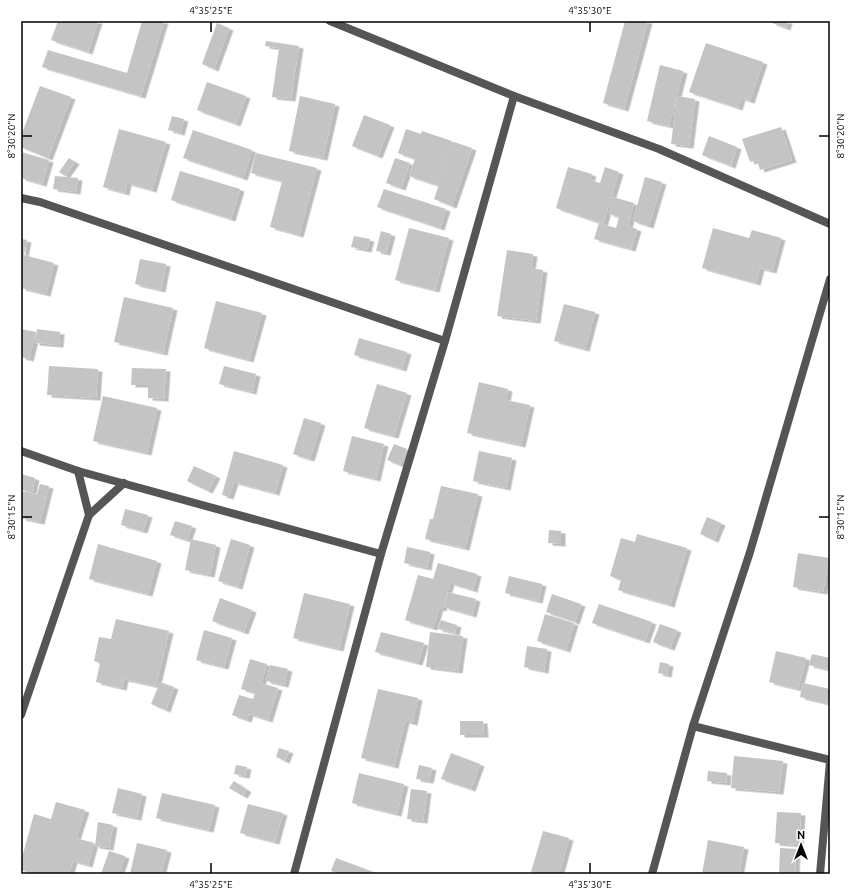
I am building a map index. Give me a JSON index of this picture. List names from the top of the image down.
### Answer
{
  "north": "top",
  "coordinates": [
    "4°35'25\"E",
    "4°35'30\"E",
    "8°30'20\"N",
    "8°30'15\"N"
  ]
}
